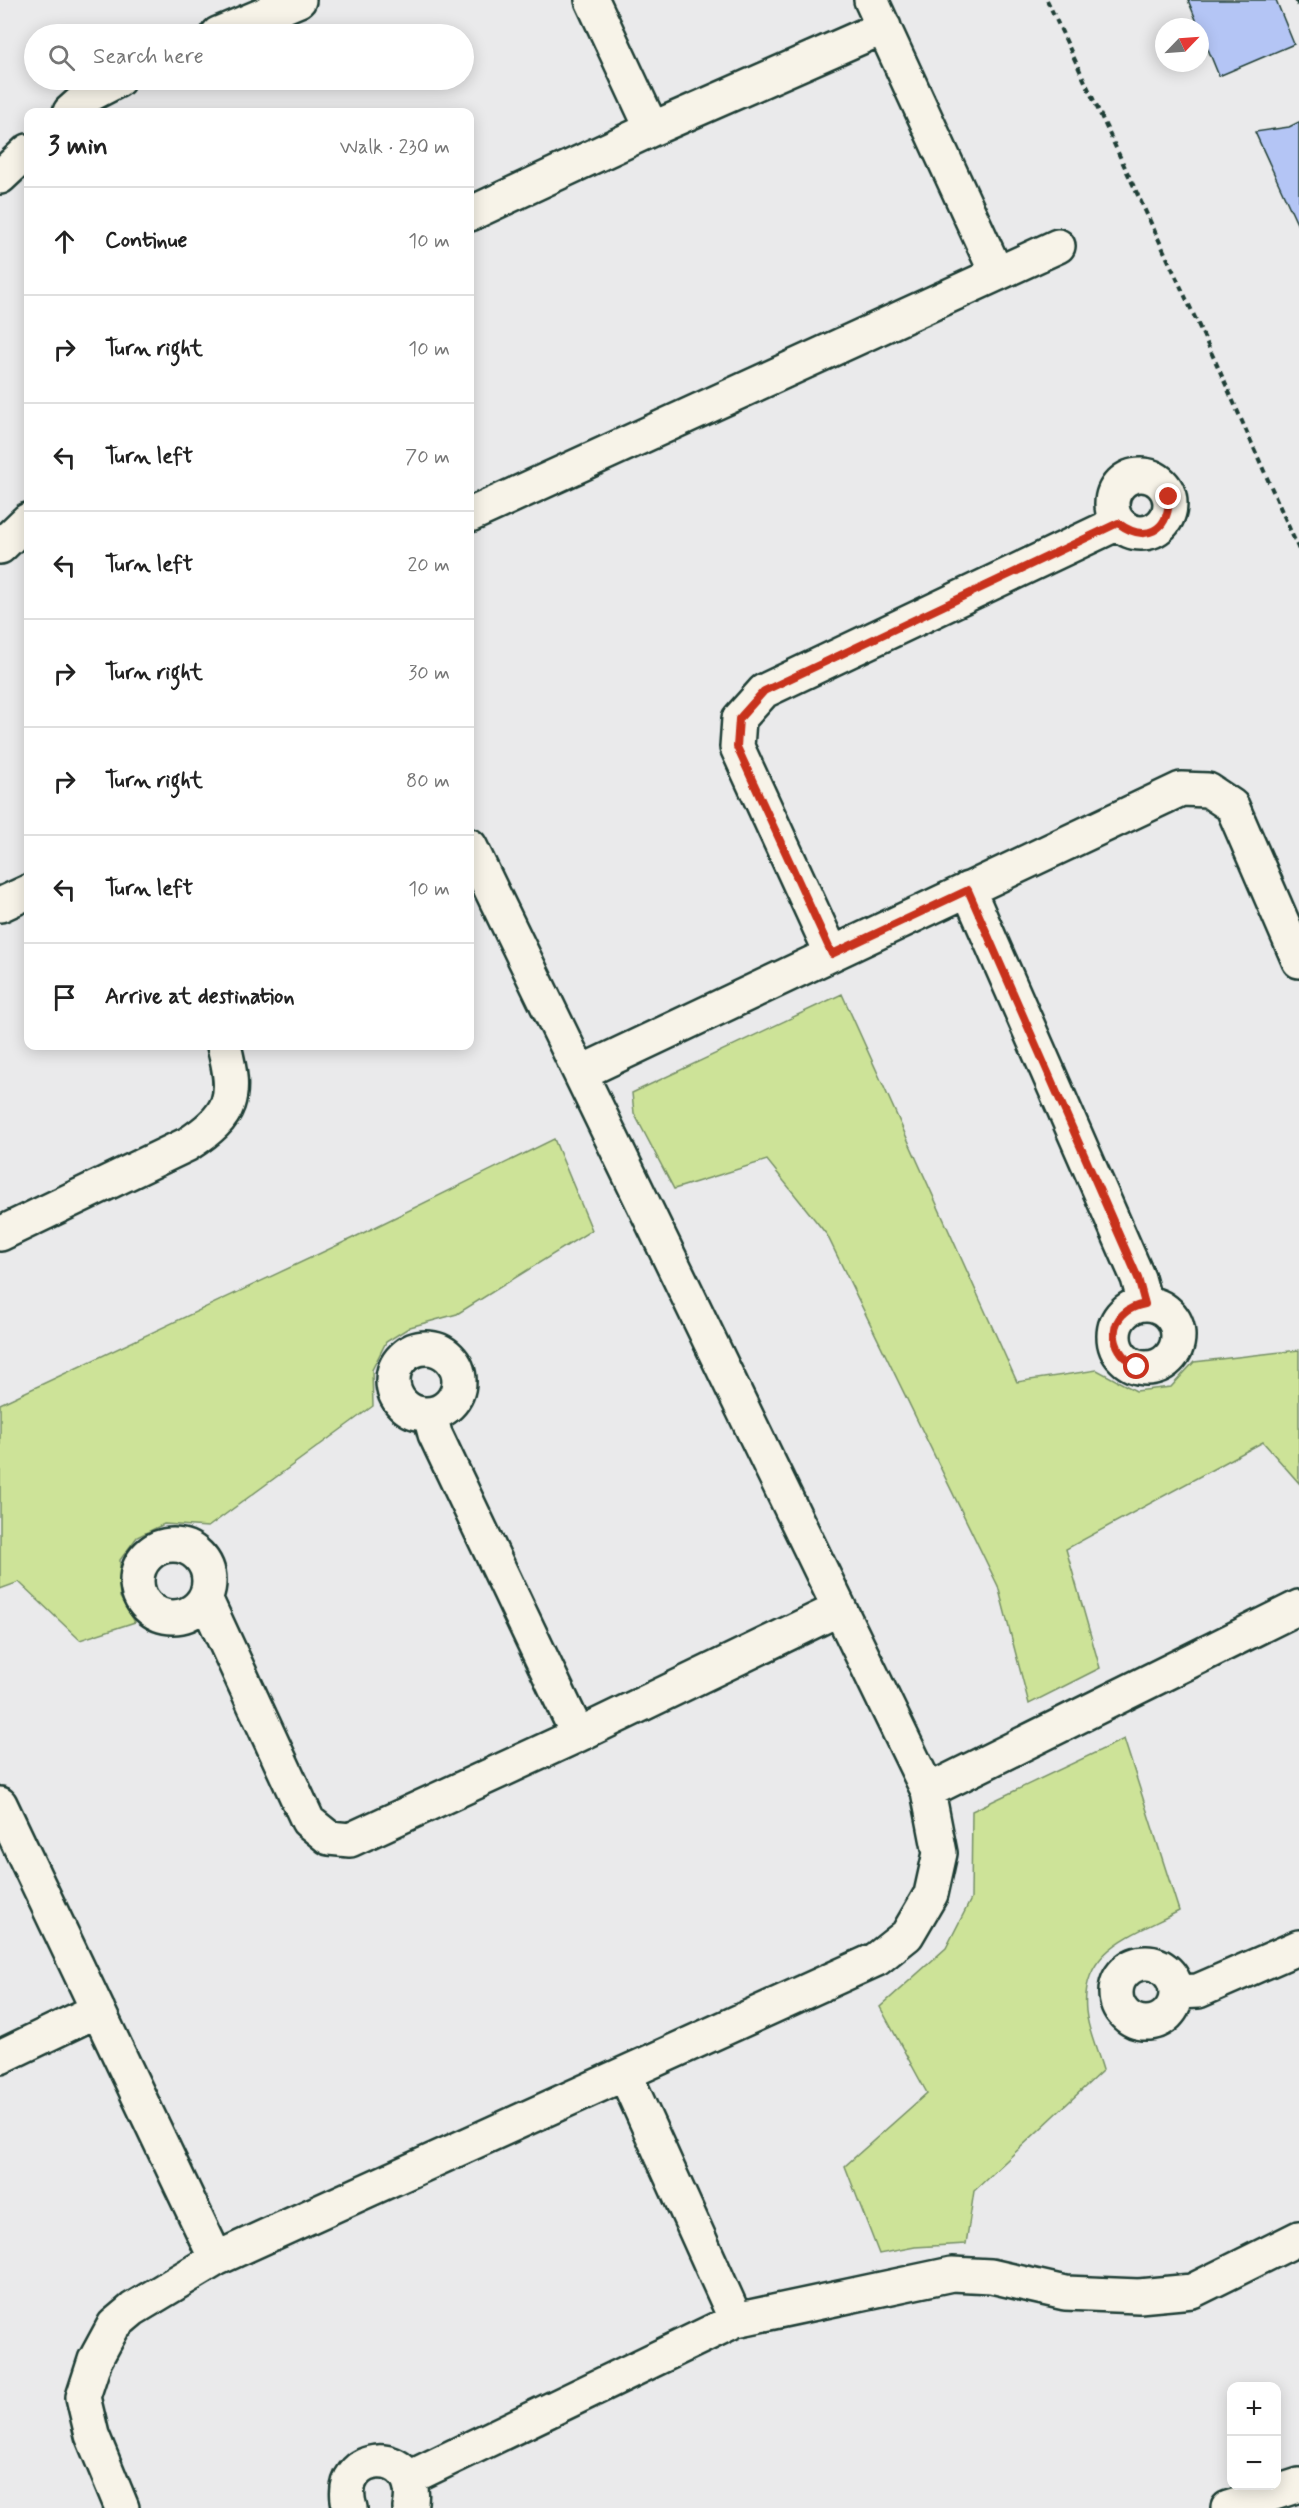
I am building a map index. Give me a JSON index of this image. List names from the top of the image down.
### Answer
{
  "north": "top right",
  "page": {
    "search": "Search here",
    "heading": ["3 min", "Walk · 230 m"],
    "list": [
      ["Continue", "10 m"],
      ["Turn right", "10 m"],
      ["Turn left", "70 m"],
      ["Turn left", "20 m"],
      ["Turn right", "30 m"],
      ["Turn right", "80 m"],
      ["Turn left", "10 m"],
      "Arrive at destination"
    ],
    "map_buttons": ["+", "−"]
  }
}
